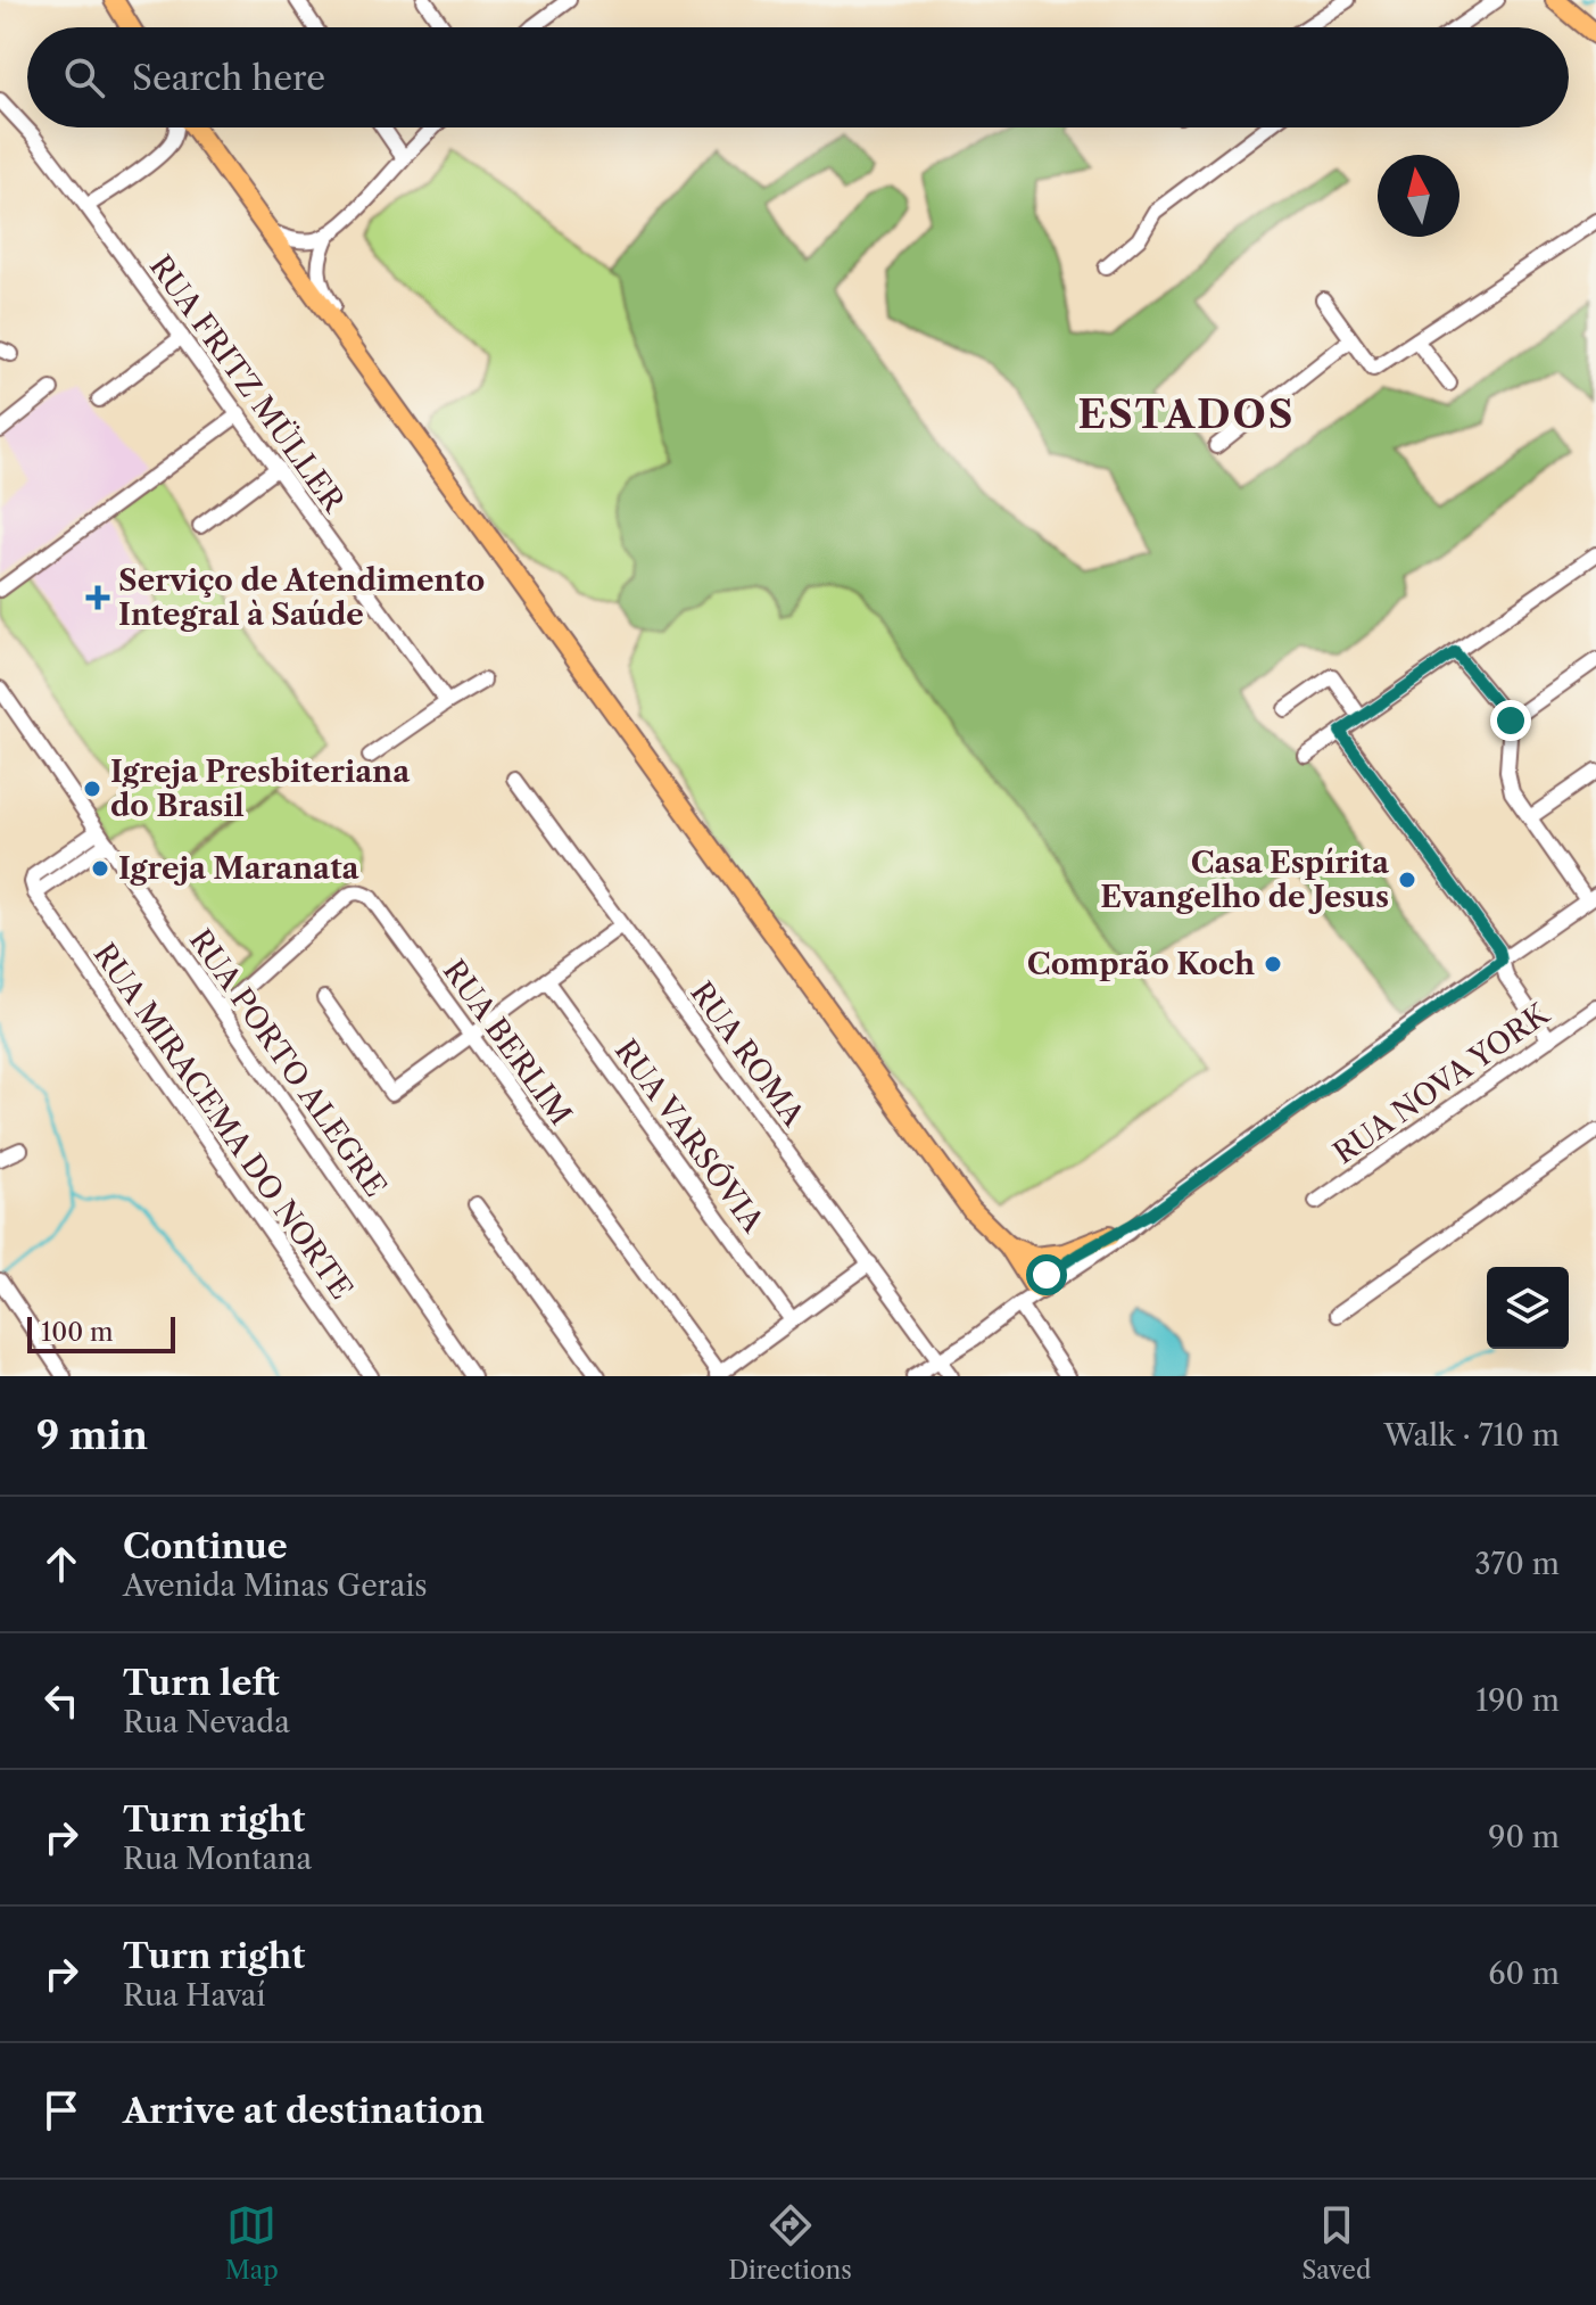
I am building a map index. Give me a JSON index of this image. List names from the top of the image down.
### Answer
{
  "streets": {
    "street": [
      "RUA FRITZ MÜLLER",
      "RUA BERLIM",
      "RUA ROMA",
      "RUA PORTO ALEGRE",
      "RUA NOVA YORK",
      "RUA MIRACEMA DO NORTE",
      "RUA VARSÓVIA"
    ]
  },
  "crossings": [
    ["RUA BERLIM", "RUA PORTO ALEGRE"]
  ],
  "districts": ["ESTADOS"],
  "places": {
    "health": ["Serviço de Atendimento Integral à Saúde"],
    "other": [
      "Igreja Presbiteriana do Brasil",
      "Igreja Maranata",
      "Casa Espírita Evangelho de Jesus",
      "Comprão Koch"
    ]
  },
  "scale_bar": "100 m",
  "north": "top",
  "page": {
    "search": "Search here",
    "scale": "100 m",
    "heading": ["9 min", "Walk · 710 m"],
    "list": [
      ["Continue", "Avenida Minas Gerais", "370 m"],
      ["Turn left", "Rua Nevada", "190 m"],
      ["Turn right", "Rua Montana", "90 m"],
      ["Turn right", "Rua Havaí", "60 m"],
      "Arrive at destination"
    ],
    "nav": ["Map", "Directions", "Saved"]
  }
}
